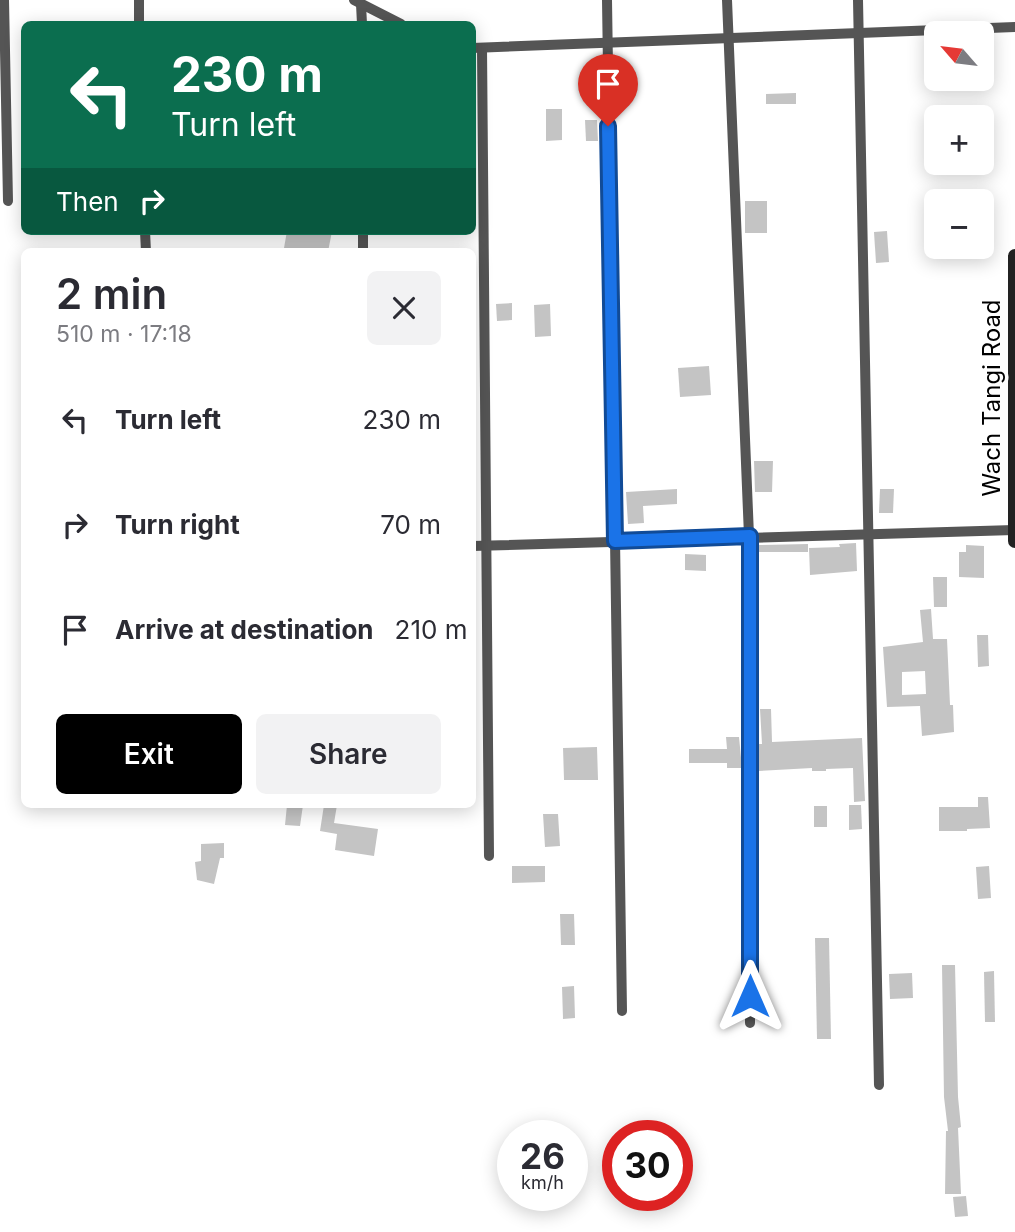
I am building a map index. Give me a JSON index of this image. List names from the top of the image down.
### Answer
{
  "streets": {
    "main road": ["Wach Tangi Road"]
  },
  "north": "top left",
  "page": {
    "map_buttons": ["+", "−"],
    "turn": ["230 m", "Turn left"],
    "then": "Then",
    "heading": ["2 min", "510 m · 17:18"],
    "list": [
      {
        "name": "Turn left",
        "value": "230 m"
      },
      {
        "name": "Turn right",
        "value": "70 m"
      },
      {
        "name": "Arrive at destination",
        "value": "210 m"
      }
    ],
    "buttons": ["Exit", "Share"],
    "speed": "26 km/h",
    "limit": "30"
  }
}
